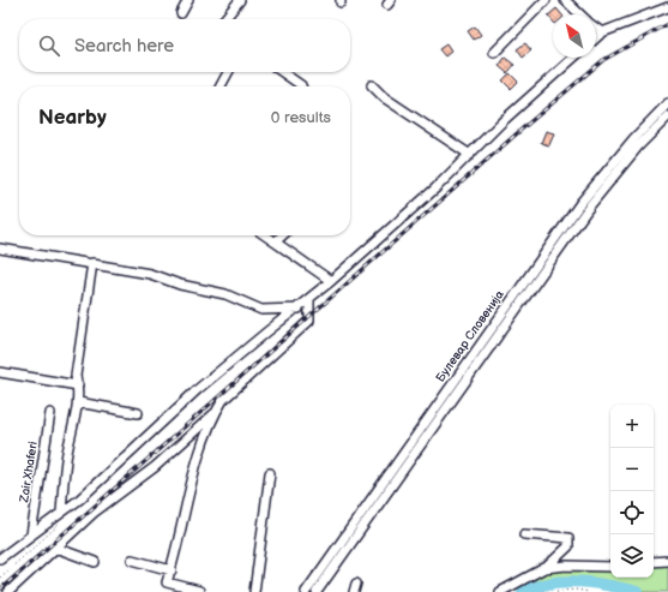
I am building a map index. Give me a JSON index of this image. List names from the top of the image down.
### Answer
{
  "streets": {
    "street": ["Булевар Словенија", "Zair Xhaferi"]
  },
  "north": "top left",
  "page": {
    "search": "Search here",
    "heading": ["Nearby", "0 results"],
    "map_buttons": ["+", "−"]
  }
}
